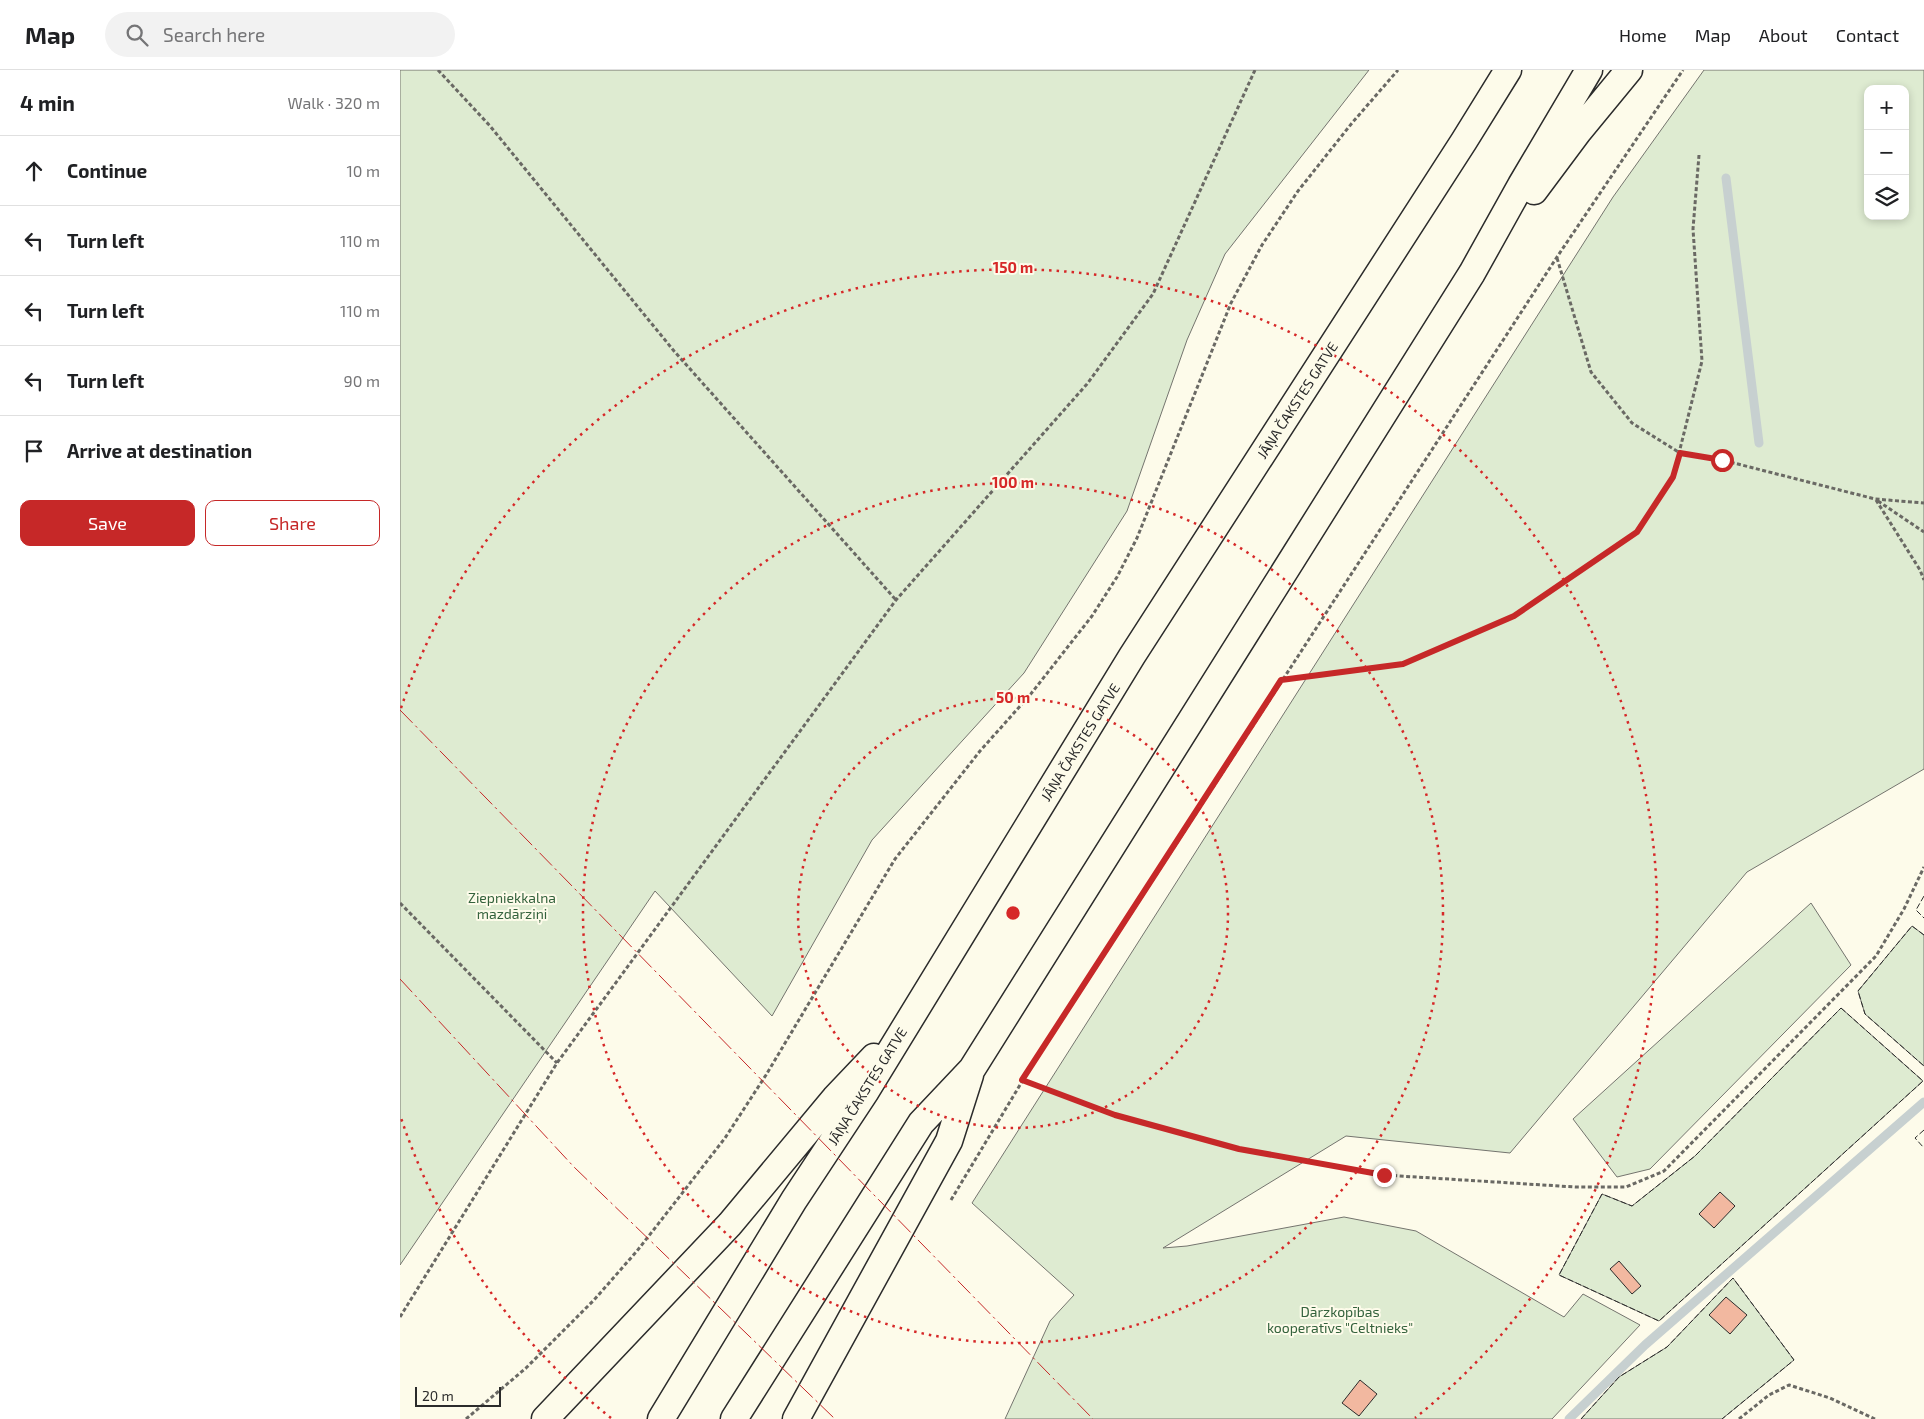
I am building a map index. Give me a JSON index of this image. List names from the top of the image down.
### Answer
{
  "streets": {
    "street": ["JĀŅA ČAKSTES GATVE"]
  },
  "parks": ["Ziepniekkalna mazdārziņi", "Dārzkopības kooperatīvs \"Celtnieks\""],
  "scale_bar": "20 m",
  "page": {
    "header": "Map",
    "search": "Search here",
    "nav": [
      "Home",
      "Map",
      "About",
      "Contact"
    ],
    "heading": ["4 min", "Walk · 320 m"],
    "map_buttons": ["+", "−"],
    "list": [
      ["Continue", "10 m"],
      ["Turn left", "110 m"],
      ["Turn left", "110 m"],
      ["Turn left", "90 m"],
      "Arrive at destination"
    ],
    "buttons": ["Save", "Share"],
    "scale": "20 m"
  },
  "rings": ["150 m", "100 m", "50 m"]
}
